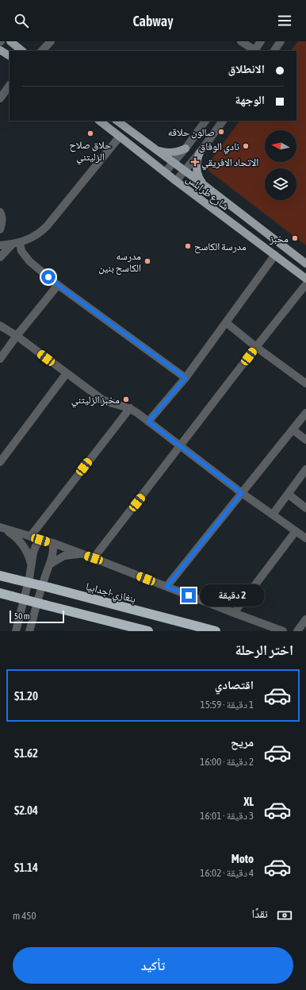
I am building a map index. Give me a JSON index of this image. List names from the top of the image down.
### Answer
{
  "streets": {
    "highway": ["بنغازي-اجدابيا"],
    "main road": ["شارع طرابلس"]
  },
  "places": {
    "other": [
      "صالون حلاقه",
      "حلاق صلاح الزليتني",
      "نادي الوفاق",
      "مخبز",
      "مدرسة الكاسح",
      "مدرسه الكاسح بنين",
      "مخبز الزليتني"
    ],
    "health": ["الاتحاد الافريقي"]
  },
  "scale_bar": "50 m",
  "north": "left",
  "page": {
    "header": "Cabway",
    "banner": ["الانطلاق", "الوجهة"],
    "bubble": "2 دقيقة",
    "scale": "50 m",
    "heading": "اختر الرحلة",
    "list": [
      {
        "name": "اقتصادي",
        "note": "1 دقيقة · 15:59",
        "value": "$1.20"
      },
      {
        "name": "مريح",
        "note": "2 دقيقة · 16:00",
        "value": "$1.62"
      },
      {
        "name": "XL",
        "note": "3 دقيقة · 16:01",
        "value": "$2.04"
      },
      {
        "name": "Moto",
        "note": "4 دقيقة · 16:02",
        "value": "$1.14"
      }
    ],
    "pay": ["نقدًا", "450 m"],
    "buttons": "تأكيد"
  }
}
